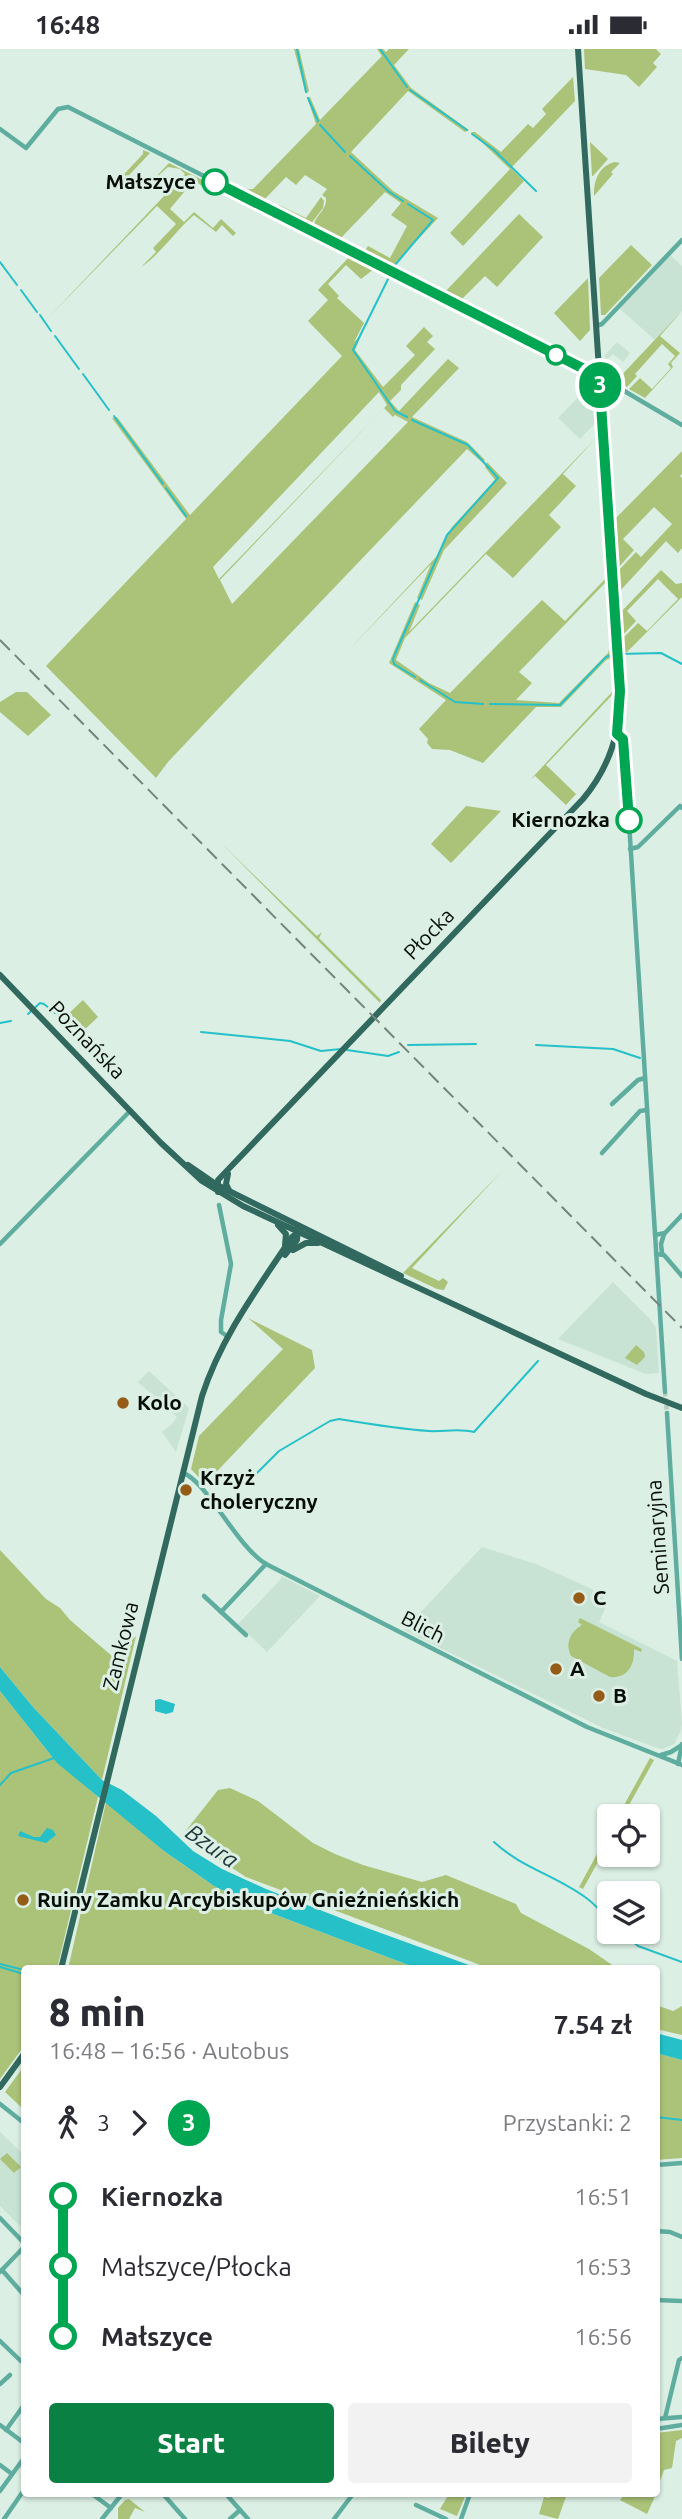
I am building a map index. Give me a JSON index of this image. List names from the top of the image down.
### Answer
{
  "streets": {
    "main road": ["Płocka", "Poznańska", "Zamkowa"],
    "street": ["Seminaryjna", "Blich"]
  },
  "crossings": [
    ["Płocka", "Poznańska"],
    ["Poznańska", "Zamkowa"],
    ["Blich", "Zamkowa"]
  ],
  "water": ["Bzura"],
  "places": [
    "Małszyce",
    "Kiernozka",
    "Kolo",
    "Krzyż choleryczny",
    "C",
    "A",
    "B",
    "Ruiny Zamku Arcybiskupów Gnieźnieńskich"
  ],
  "lines": ["bus line 3"],
  "page": {
    "status": "16:48",
    "on_map": "3",
    "heading": ["8 min", "16:48 – 16:56 · Autobus", "7.54 zł"],
    "legs": ["3", "3", "Przystanki: 2"],
    "list": [
      {
        "name": "Kiernozka",
        "value": "16:51"
      },
      {
        "name": "Małszyce/Płocka",
        "value": "16:53"
      },
      {
        "name": "Małszyce",
        "value": "16:56"
      }
    ],
    "buttons": ["Start", "Bilety"]
  }
}
